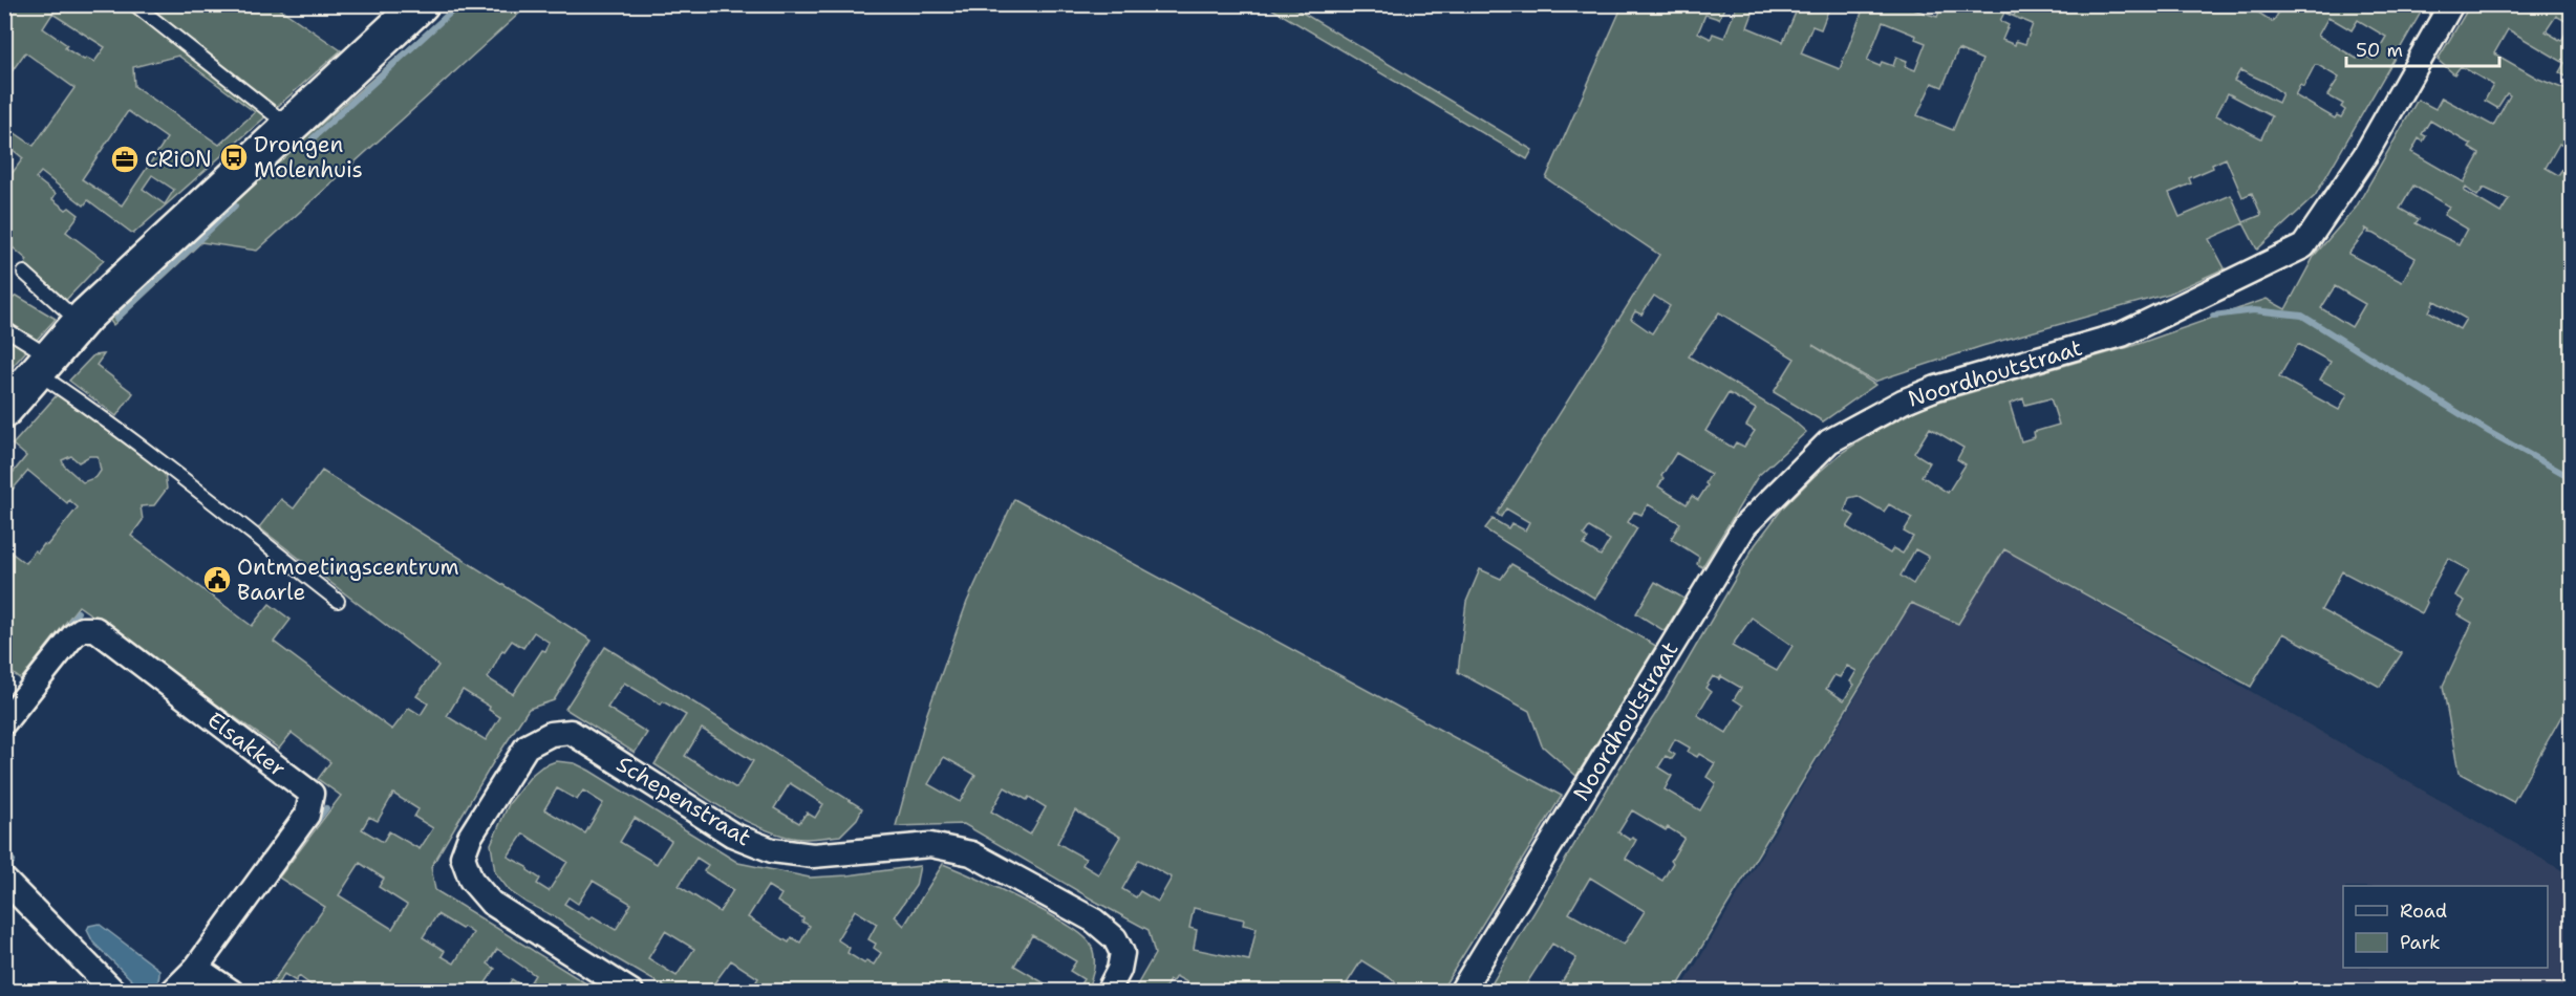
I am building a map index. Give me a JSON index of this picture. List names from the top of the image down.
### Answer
{
  "streets": {
    "street": ["Noordhoutstraat", "Elsakker", "Schepenstraat"]
  },
  "places": {
    "bus stop": ["Drongen Molenhuis"],
    "office": ["CRiON"],
    "public building": ["Ontmoetingscentrum Baarle"]
  },
  "legend": ["Road", "Park"],
  "scale_bar": "50 m"
}
